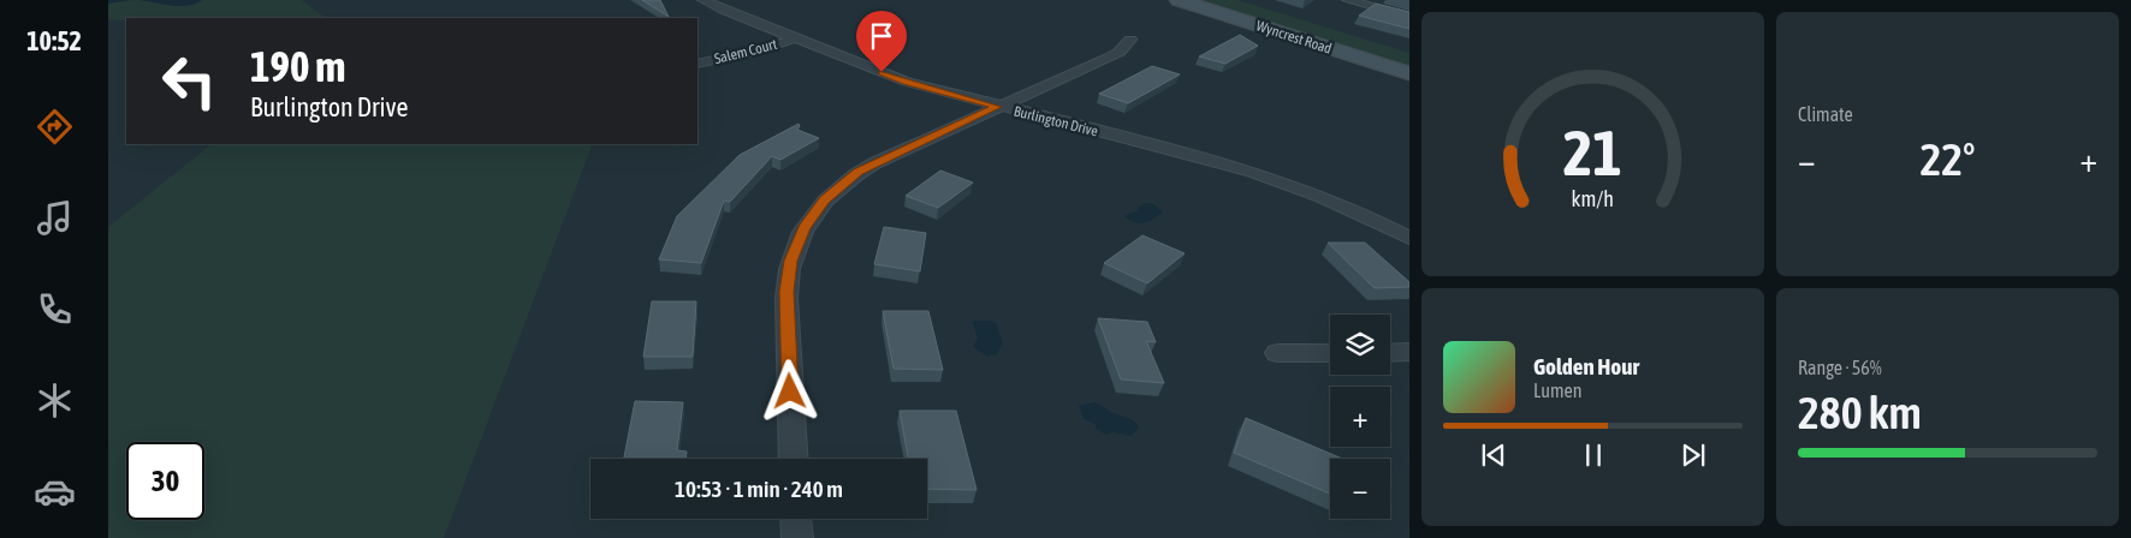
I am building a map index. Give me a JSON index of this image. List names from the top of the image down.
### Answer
{
  "streets": {
    "street": ["Wyncrest Road", "Salem Court", "Burlington Drive"]
  },
  "crossings": [
    ["Salem Court", "Burlington Drive"]
  ],
  "page": {
    "tabs": "10:52",
    "tile": [
      "Climate",
      ["Range · 56%", "280 km"]
    ],
    "turn": ["190 m", "Burlington Drive"],
    "heat": ["−", "22°", "+"],
    "map_buttons": ["+", "−"],
    "song": ["Golden Hour", "Lumen"],
    "limit": "30",
    "trip": "10:53 · 1 min · 240 m",
    "gauge": ["21", "km/h"]
  }
}
